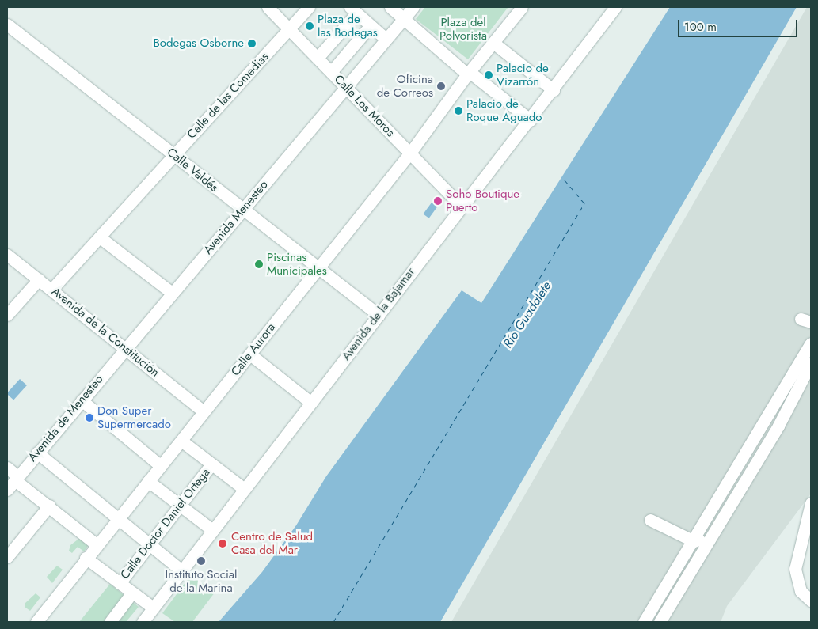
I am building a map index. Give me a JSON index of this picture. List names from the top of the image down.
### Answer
{
  "streets": {
    "street": [
      "Calle de las Comedias",
      "Calle Los Moros",
      "Calle Valdés",
      "Avenida Menesteo",
      "Avenida de la Bajamar",
      "Avenida de la Constitución",
      "Calle Aurora",
      "Avenida de Menesteo",
      "Calle Doctor Daniel Ortega"
    ]
  },
  "crossings": [
    ["Calle de las Comedias", "Calle Los Moros"],
    ["Calle de las Comedias", "Calle Valdés"],
    ["Calle de las Comedias", "Avenida de la Constitución"],
    ["Calle Los Moros", "Avenida Menesteo"],
    ["Calle Los Moros", "Avenida de la Bajamar"],
    ["Calle Los Moros", "Calle Aurora"],
    ["Calle Valdés", "Avenida Menesteo"],
    ["Calle Valdés", "Avenida de la Bajamar"],
    ["Calle Valdés", "Calle Aurora"],
    ["Avenida Menesteo", "Avenida de la Constitución"],
    ["Avenida Menesteo", "Avenida de Menesteo"],
    ["Avenida de la Constitución", "Calle Aurora"],
    ["Avenida de la Constitución", "Avenida de Menesteo"]
  ],
  "water": ["Río Guadalete"],
  "parks": ["Plaza del Polvorista"],
  "places": [
    "Plaza de las Bodegas",
    "Bodegas Osborne",
    "Palacio de Vizarrón",
    "Oficina de Correos",
    "Palacio de Roque Aguado",
    "Soho Boutique Puerto",
    "Piscinas Municipales",
    "Don Super Supermercado",
    "Centro de Salud Casa del Mar",
    "Instituto Social de la Marina"
  ],
  "scale_bar": "100 m"
}
